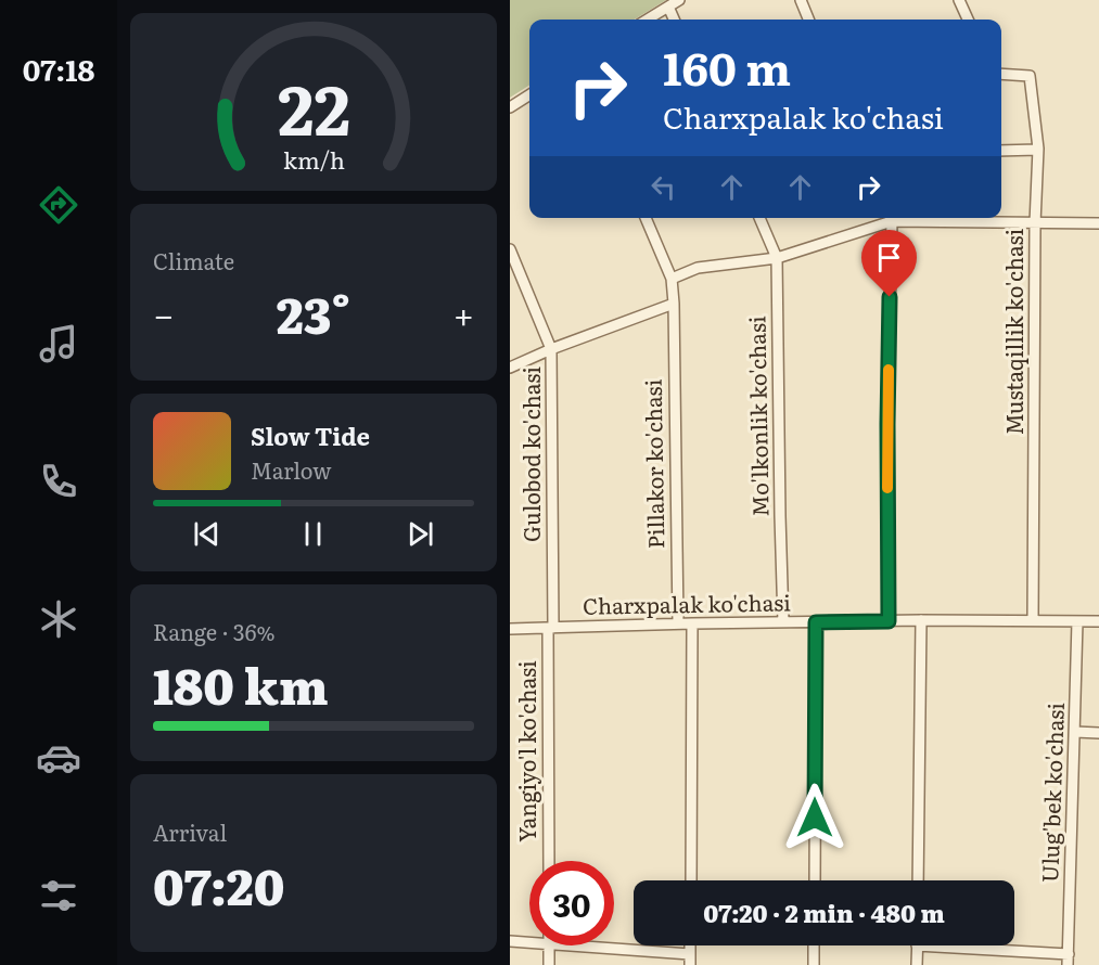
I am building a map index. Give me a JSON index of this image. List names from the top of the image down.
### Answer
{
  "streets": {
    "street": [
      "Mustaqillik ko'chasi",
      "Mo'lkonlik ko'chasi",
      "Gulobod ko'chasi",
      "Pillakor ko'chasi",
      "Charxpalak ko'chasi",
      "Yangiyo'l ko'chasi",
      "Ulug'bek ko'chasi"
    ]
  },
  "crossings": [
    ["Mustaqillik ko'chasi", "Charxpalak ko'chasi"],
    ["Mo'lkonlik ko'chasi", "Charxpalak ko'chasi"],
    ["Gulobod ko'chasi", "Charxpalak ko'chasi"],
    ["Gulobod ko'chasi", "Yangiyo'l ko'chasi"],
    ["Pillakor ko'chasi", "Charxpalak ko'chasi"],
    ["Charxpalak ko'chasi", "Yangiyo'l ko'chasi"],
    ["Charxpalak ko'chasi", "Ulug'bek ko'chasi"]
  ],
  "page": {
    "tabs": "07:18",
    "turn": ["160 m", "Charxpalak ko'chasi"],
    "tile": [
      "Climate",
      ["Range · 36%", "180 km"],
      ["Arrival", "07:20"]
    ],
    "heat": ["−", "23°", "+"],
    "song": ["Slow Tide", "Marlow"],
    "limit": "30",
    "trip": "07:20 · 2 min · 480 m",
    "gauge": ["22", "km/h"]
  }
}
